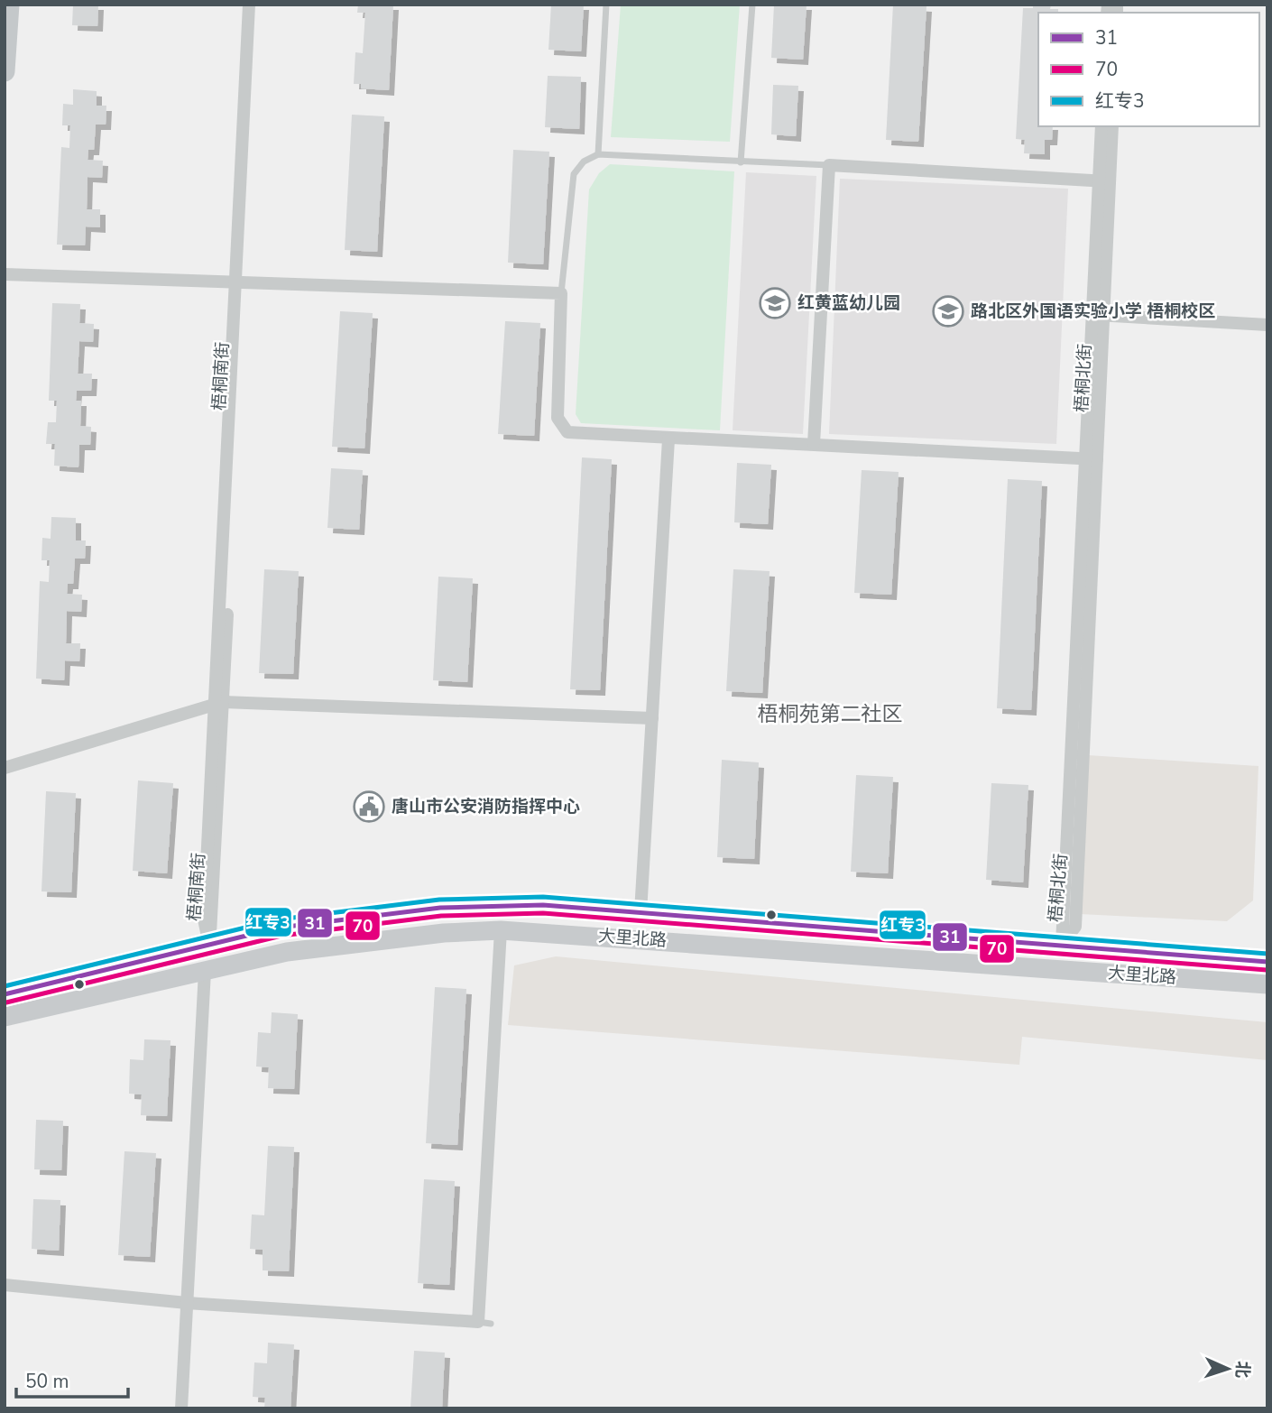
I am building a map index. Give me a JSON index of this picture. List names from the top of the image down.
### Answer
{
  "streets": {
    "main road": ["大里北路"],
    "street": ["梧桐南街", "梧桐北街"]
  },
  "crossings": [
    ["梧桐南街", "大里北路"],
    ["梧桐北街", "大里北路"]
  ],
  "districts": ["梧桐苑第二社区"],
  "places": {
    "school or university": ["红黄蓝幼儿园", "路北区外国语实验小学 梧桐校区"],
    "public building": ["唐山市公安消防指挥中心"]
  },
  "lines": ["transit line 红专3", "transit line 31", "transit line 70"],
  "legend": ["31", "70", "红专3"],
  "scale_bar": "50 m",
  "north": "right"
}
